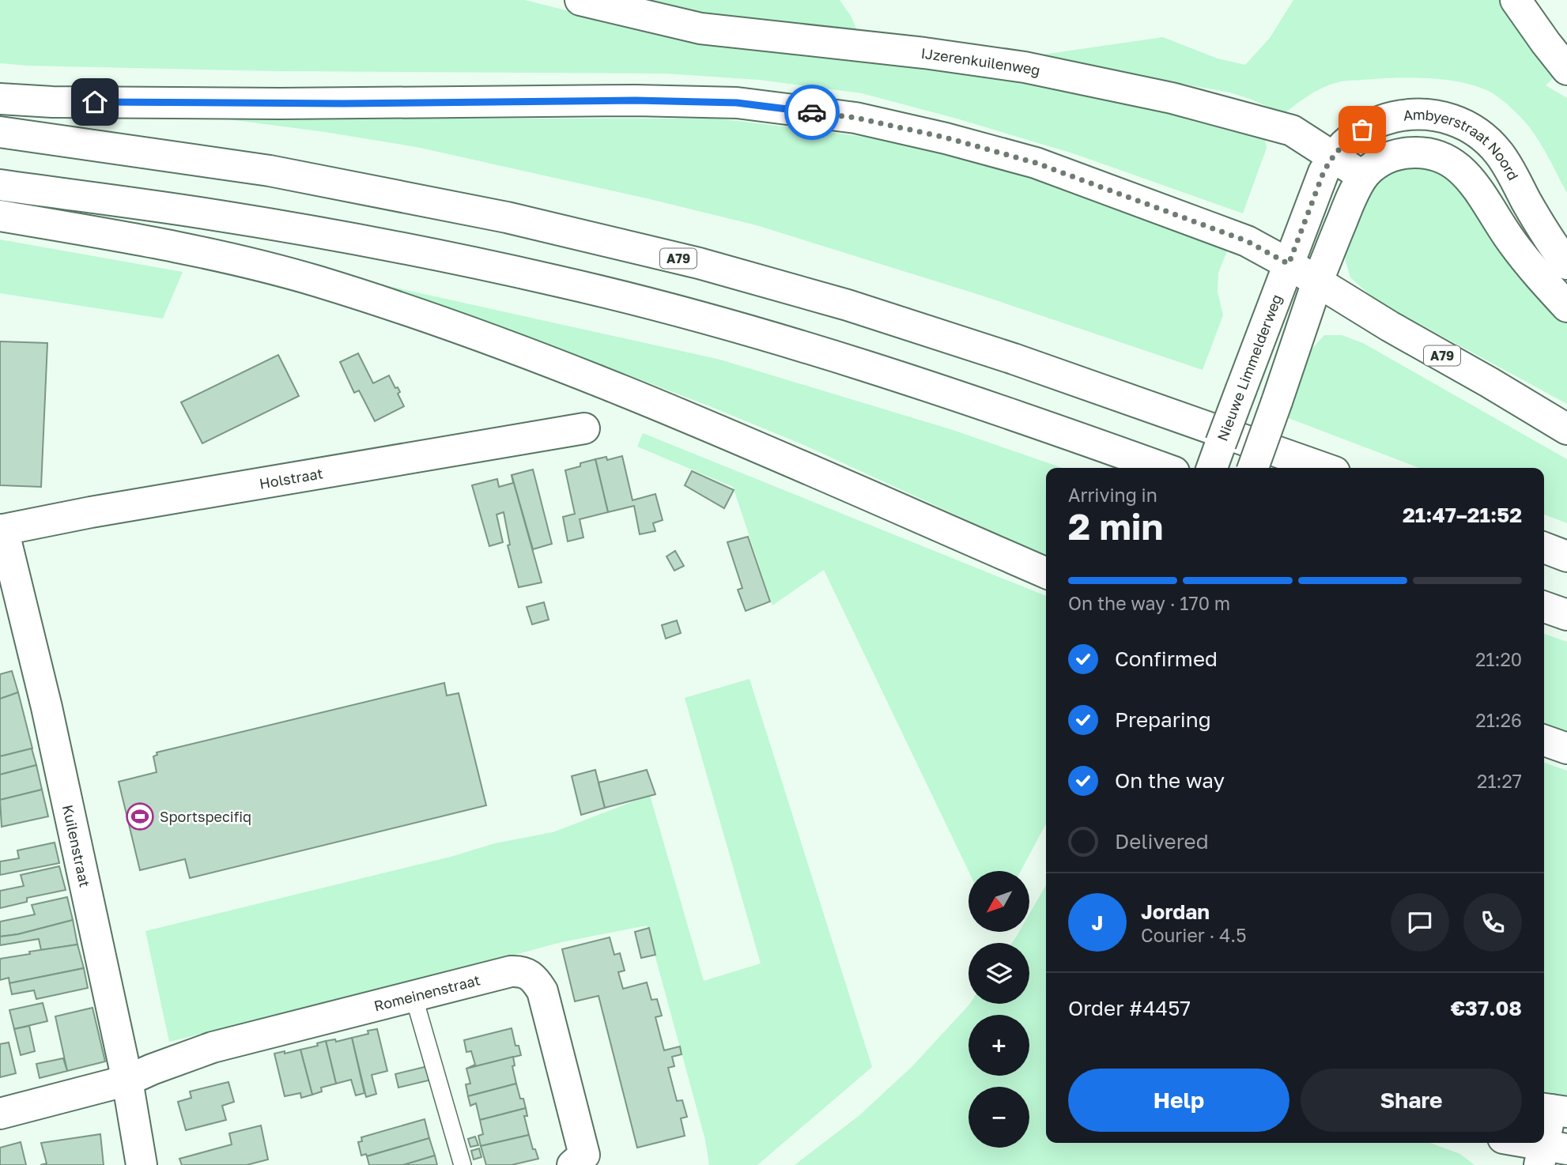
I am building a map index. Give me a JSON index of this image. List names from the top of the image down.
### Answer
{
  "streets": {
    "main road": [
      "IJzerenkuilenweg",
      "Ambyerstraat Noord",
      "A79",
      "Nieuwe Limmelderweg",
      "Holstraat",
      "Kuilenstraat",
      "Romeinenstraat"
    ]
  },
  "crossings": [
    ["IJzerenkuilenweg", "Ambyerstraat Noord"],
    ["Ambyerstraat Noord", "A79"],
    ["Ambyerstraat Noord", "Nieuwe Limmelderweg"],
    ["Holstraat", "Kuilenstraat"],
    ["Kuilenstraat", "Romeinenstraat"]
  ],
  "places": {
    "sports": ["Sportspecifiq"]
  },
  "north": "bottom left",
  "page": {
    "heading": ["2 min", "Arriving in", "21:47–21:52"],
    "panel": [
      "Jordan",
      "Courier · 4.5",
      "Order #4457",
      "€37.08"
    ],
    "bar": "On the way · 170 m",
    "list": [
      ["Confirmed", "21:20"],
      ["Preparing", "21:26"],
      ["On the way", "21:27"],
      "Delivered"
    ],
    "map_buttons": ["+", "−"],
    "round": "J",
    "buttons": ["Help", "Share"]
  }
}
